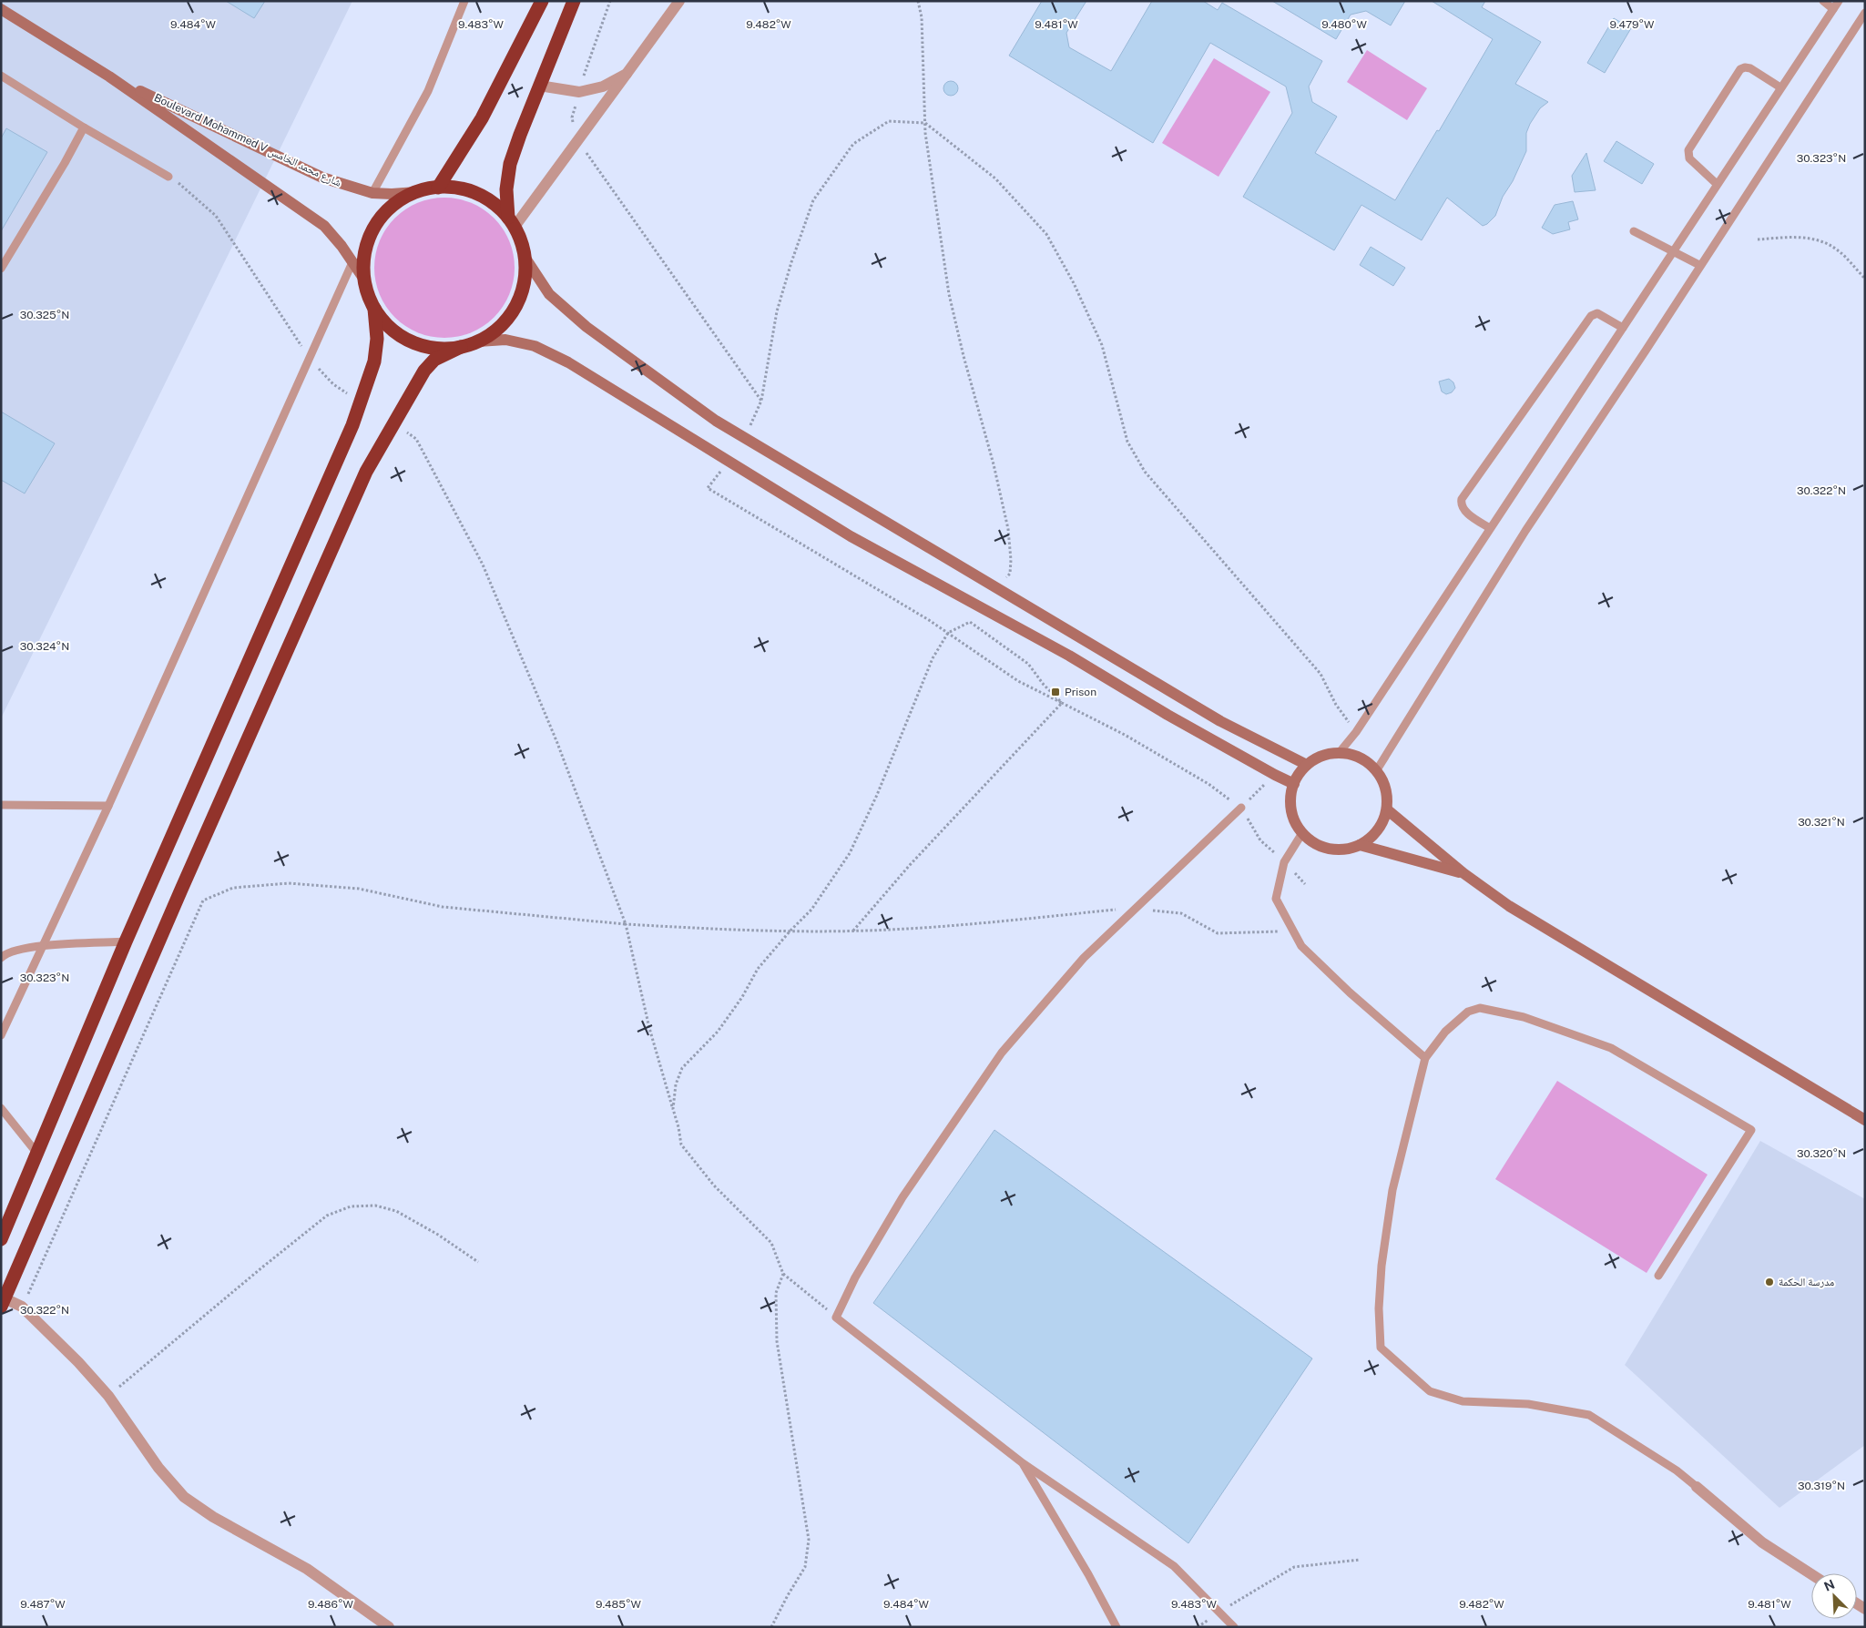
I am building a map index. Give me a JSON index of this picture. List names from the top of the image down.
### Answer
{
  "streets": {
    "main road": ["Boulevard Mohammed V شارع محمد الخامس"]
  },
  "places": {
    "transit": ["Prison"],
    "other": ["مدرسة الحكمة"]
  },
  "north": "top left",
  "coordinates": [
    "9.479°W",
    "9.484°W",
    "9.483°W",
    "9.482°W",
    "9.481°W",
    "9.480°W",
    "30.323°N",
    "30.325°N",
    "30.322°N",
    "30.324°N",
    "30.321°N",
    "30.320°N",
    "30.319°N",
    "9.487°W",
    "9.486°W",
    "9.485°W"
  ]
}
